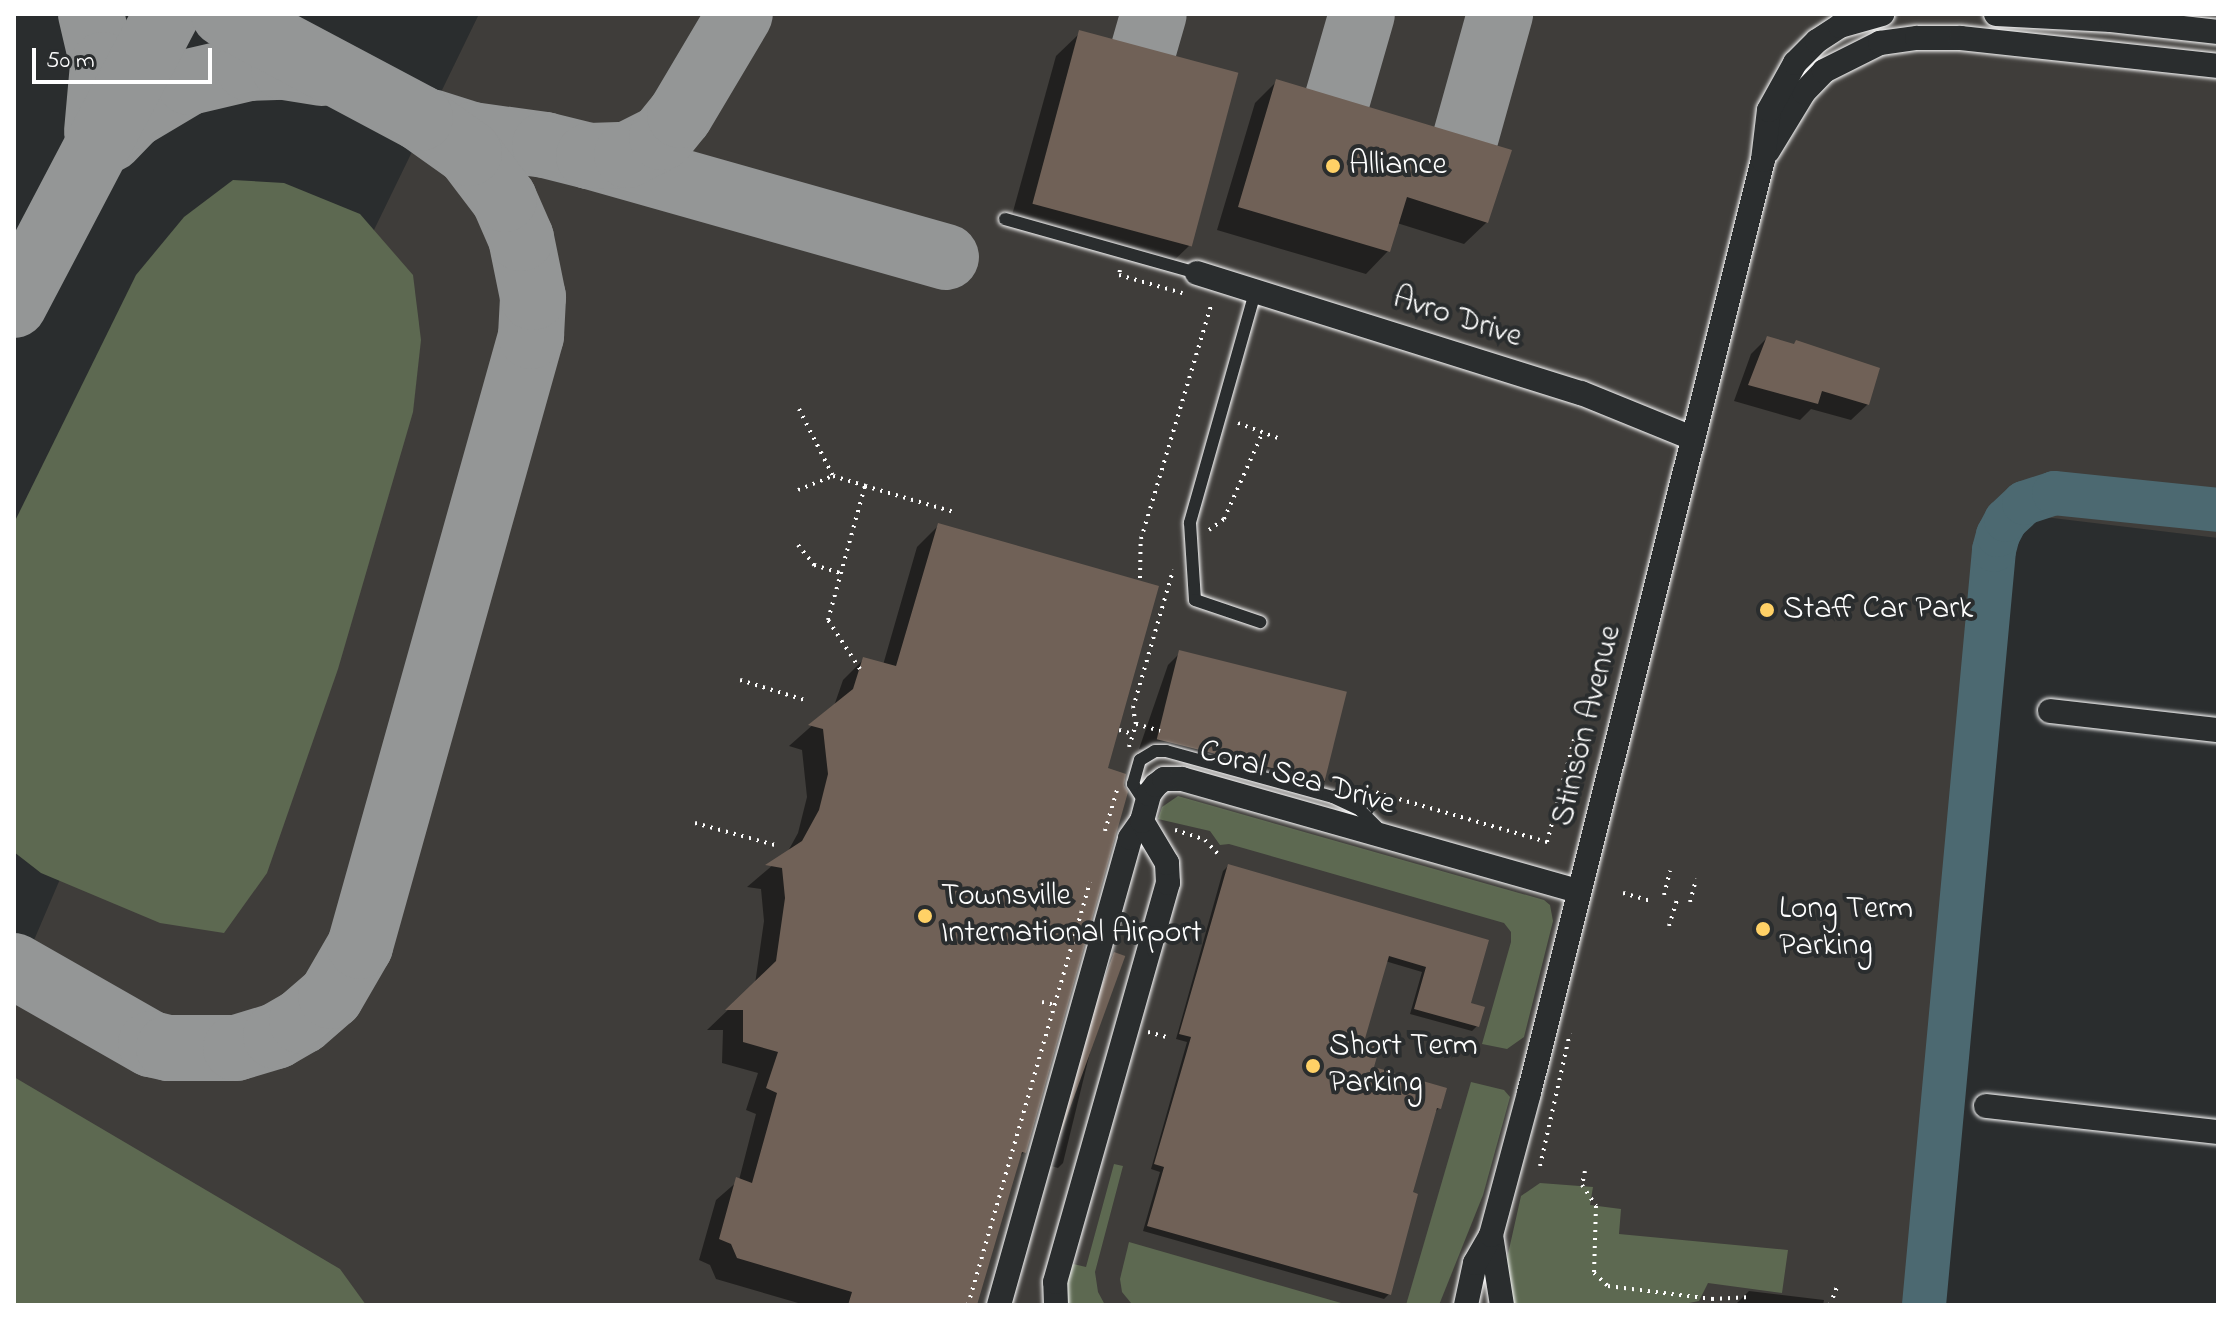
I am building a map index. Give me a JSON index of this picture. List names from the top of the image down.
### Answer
{
  "streets": {
    "street": ["Avro Drive", "Stinson Avenue", "Coral Sea Drive"]
  },
  "crossings": [
    ["Avro Drive", "Stinson Avenue"],
    ["Stinson Avenue", "Coral Sea Drive"]
  ],
  "places": [
    "Alliance",
    "Staff Car Park",
    "Townsville International Airport",
    "Long Term Parking",
    "Short Term Parking"
  ],
  "scale_bar": "50 m"
}
